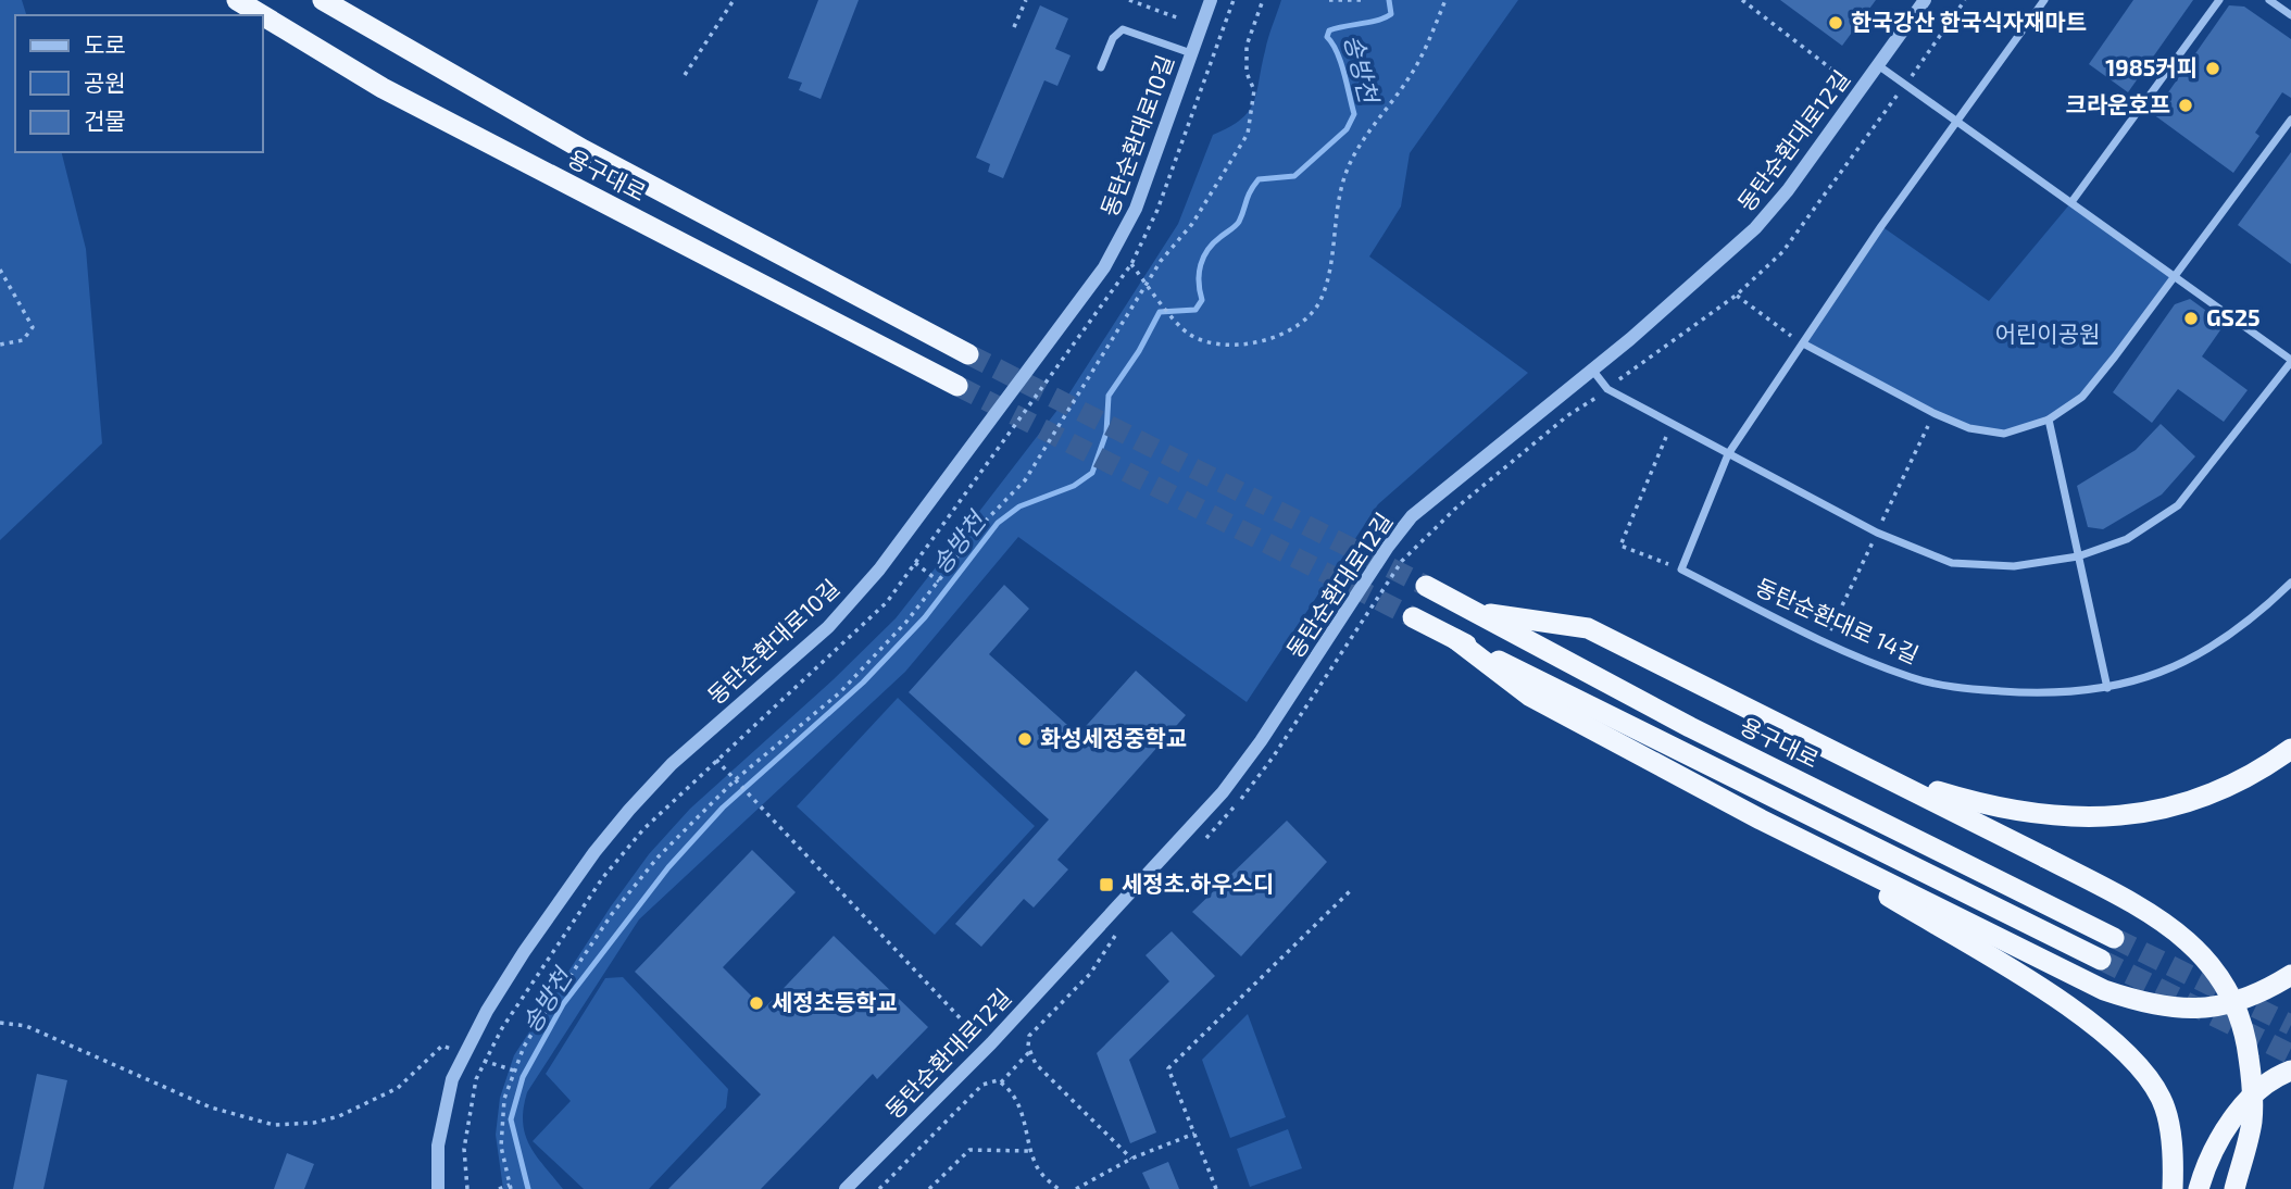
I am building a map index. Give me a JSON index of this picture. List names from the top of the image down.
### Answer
{
  "streets": {
    "highway": ["용구대로"],
    "street": ["동탄순환대로10길", "동탄순환대로12길", "동탄순환대로 14길"]
  },
  "water": ["송방천"],
  "parks": ["어린이공원"],
  "places": {
    "other": [
      "한국강산 한국식자재마트",
      "1985커피",
      "크라운호프",
      "GS25",
      "화성세정중학교",
      "세정초등학교"
    ],
    "transit": ["세정초.하우스디"]
  },
  "legend": ["도로", "공원", "건물"]
}
